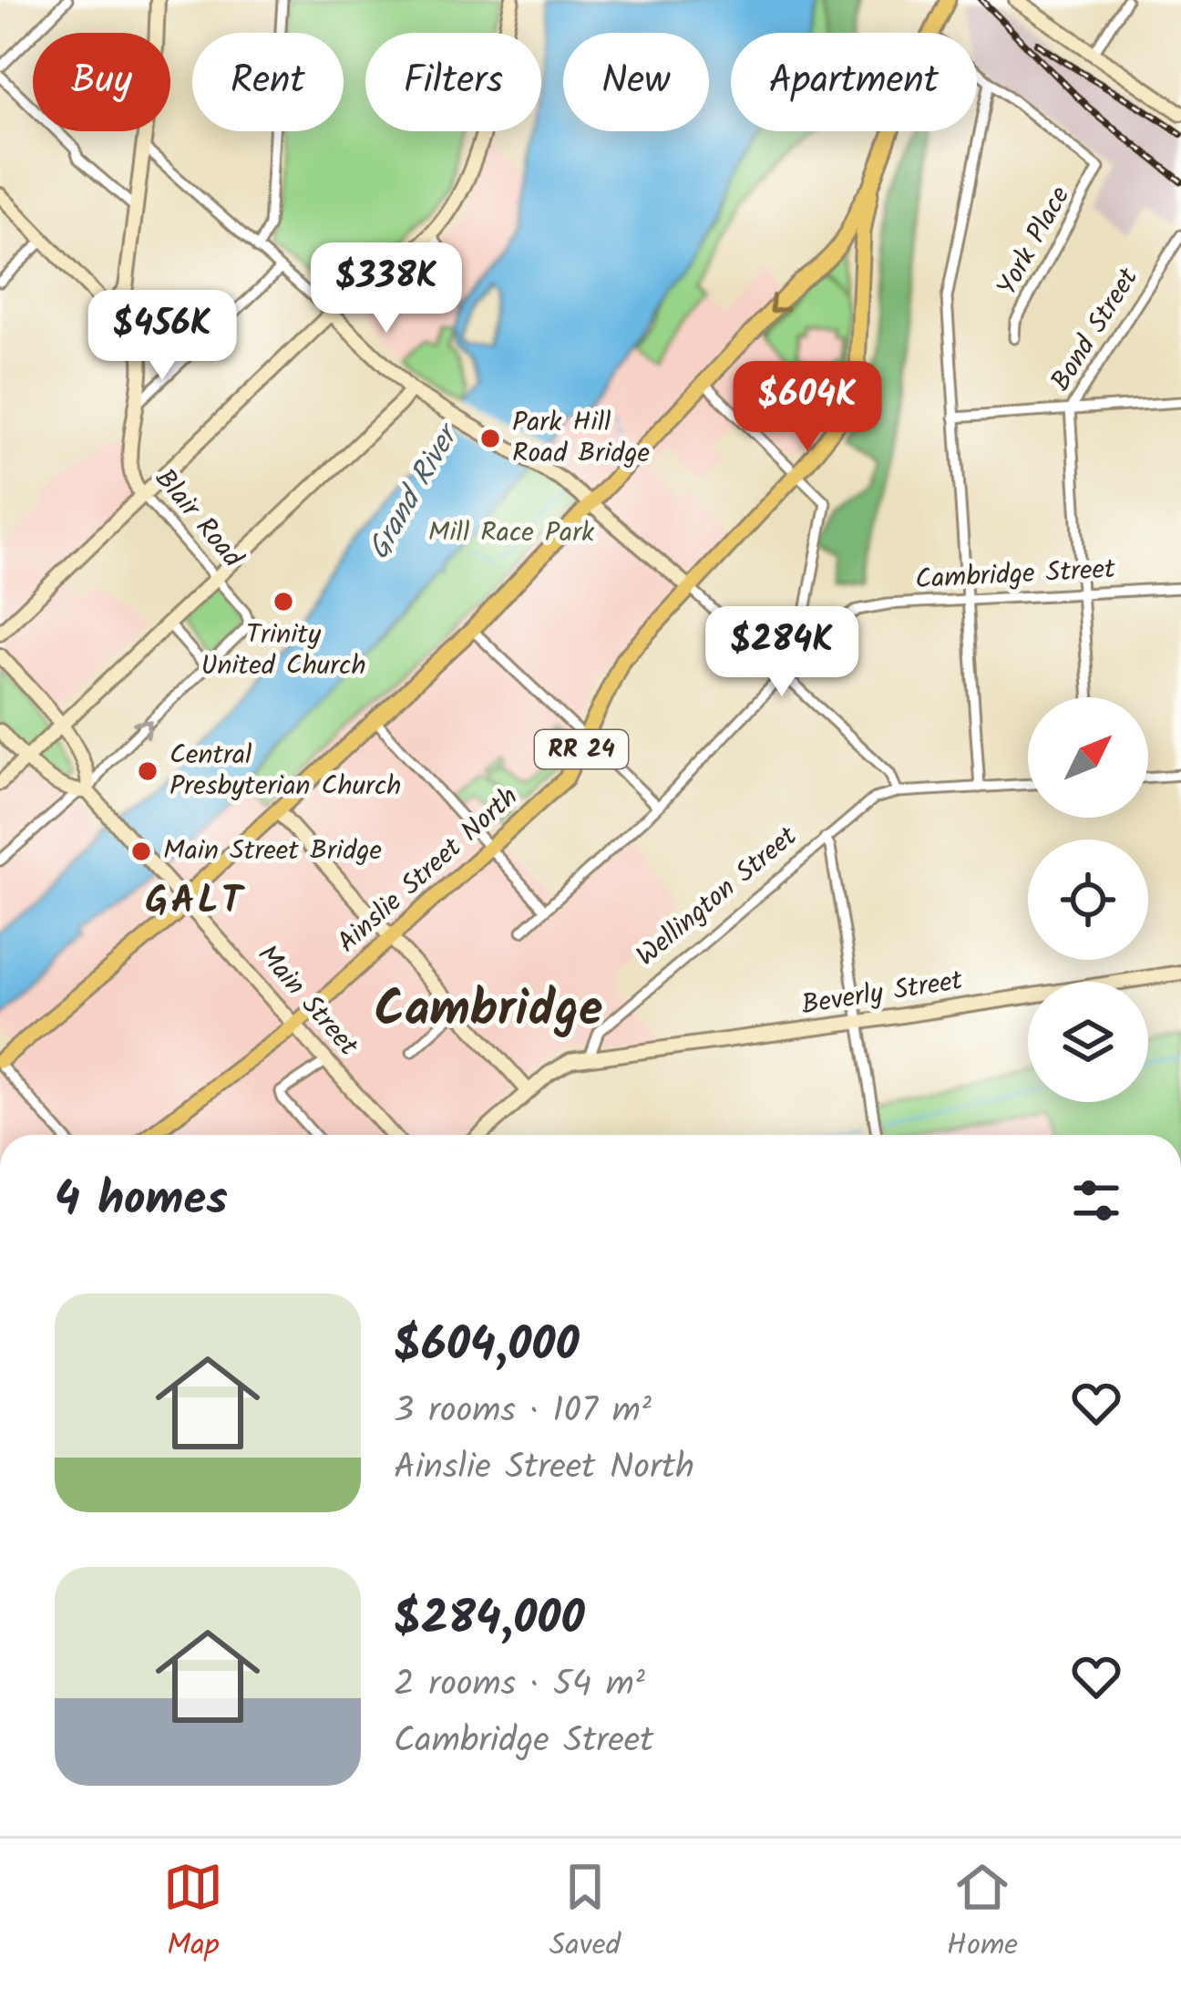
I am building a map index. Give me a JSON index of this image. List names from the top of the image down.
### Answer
{
  "streets": {
    "main road": ["RR 24", "Ainslie Street North"],
    "street": [
      "York Place",
      "Bond Street",
      "Blair Road",
      "Cambridge Street",
      "Wellington Street",
      "Beverly Street",
      "Main Street"
    ]
  },
  "crossings": [
    ["Bond Street", "Cambridge Street"],
    ["RR 24", "Ainslie Street North"],
    ["RR 24", "Main Street"],
    ["Ainslie Street North", "Main Street"],
    ["Wellington Street", "Beverly Street"]
  ],
  "districts": ["GALT", "Cambridge"],
  "water": ["Grand River"],
  "parks": ["Mill Race Park"],
  "places": [
    "Park Hill Road Bridge",
    "Trinity United Church",
    "Central Presbyterian Church",
    "Main Street Bridge"
  ],
  "north": "top right",
  "page": {
    "chip": [
      "Buy",
      "Rent",
      "Filters",
      "New",
      "Apartment"
    ],
    "price": [
      "$338K",
      "$456K",
      "$604K",
      "$284K"
    ],
    "heading": "4 homes",
    "list": [
      {
        "name": "$604,000",
        "note": "3 rooms · 107 m² · Ainslie Street North"
      },
      {
        "name": "$284,000",
        "note": "2 rooms · 54 m² · Cambridge Street"
      }
    ],
    "tabs": ["Map", "Saved", "Home"]
  }
}
